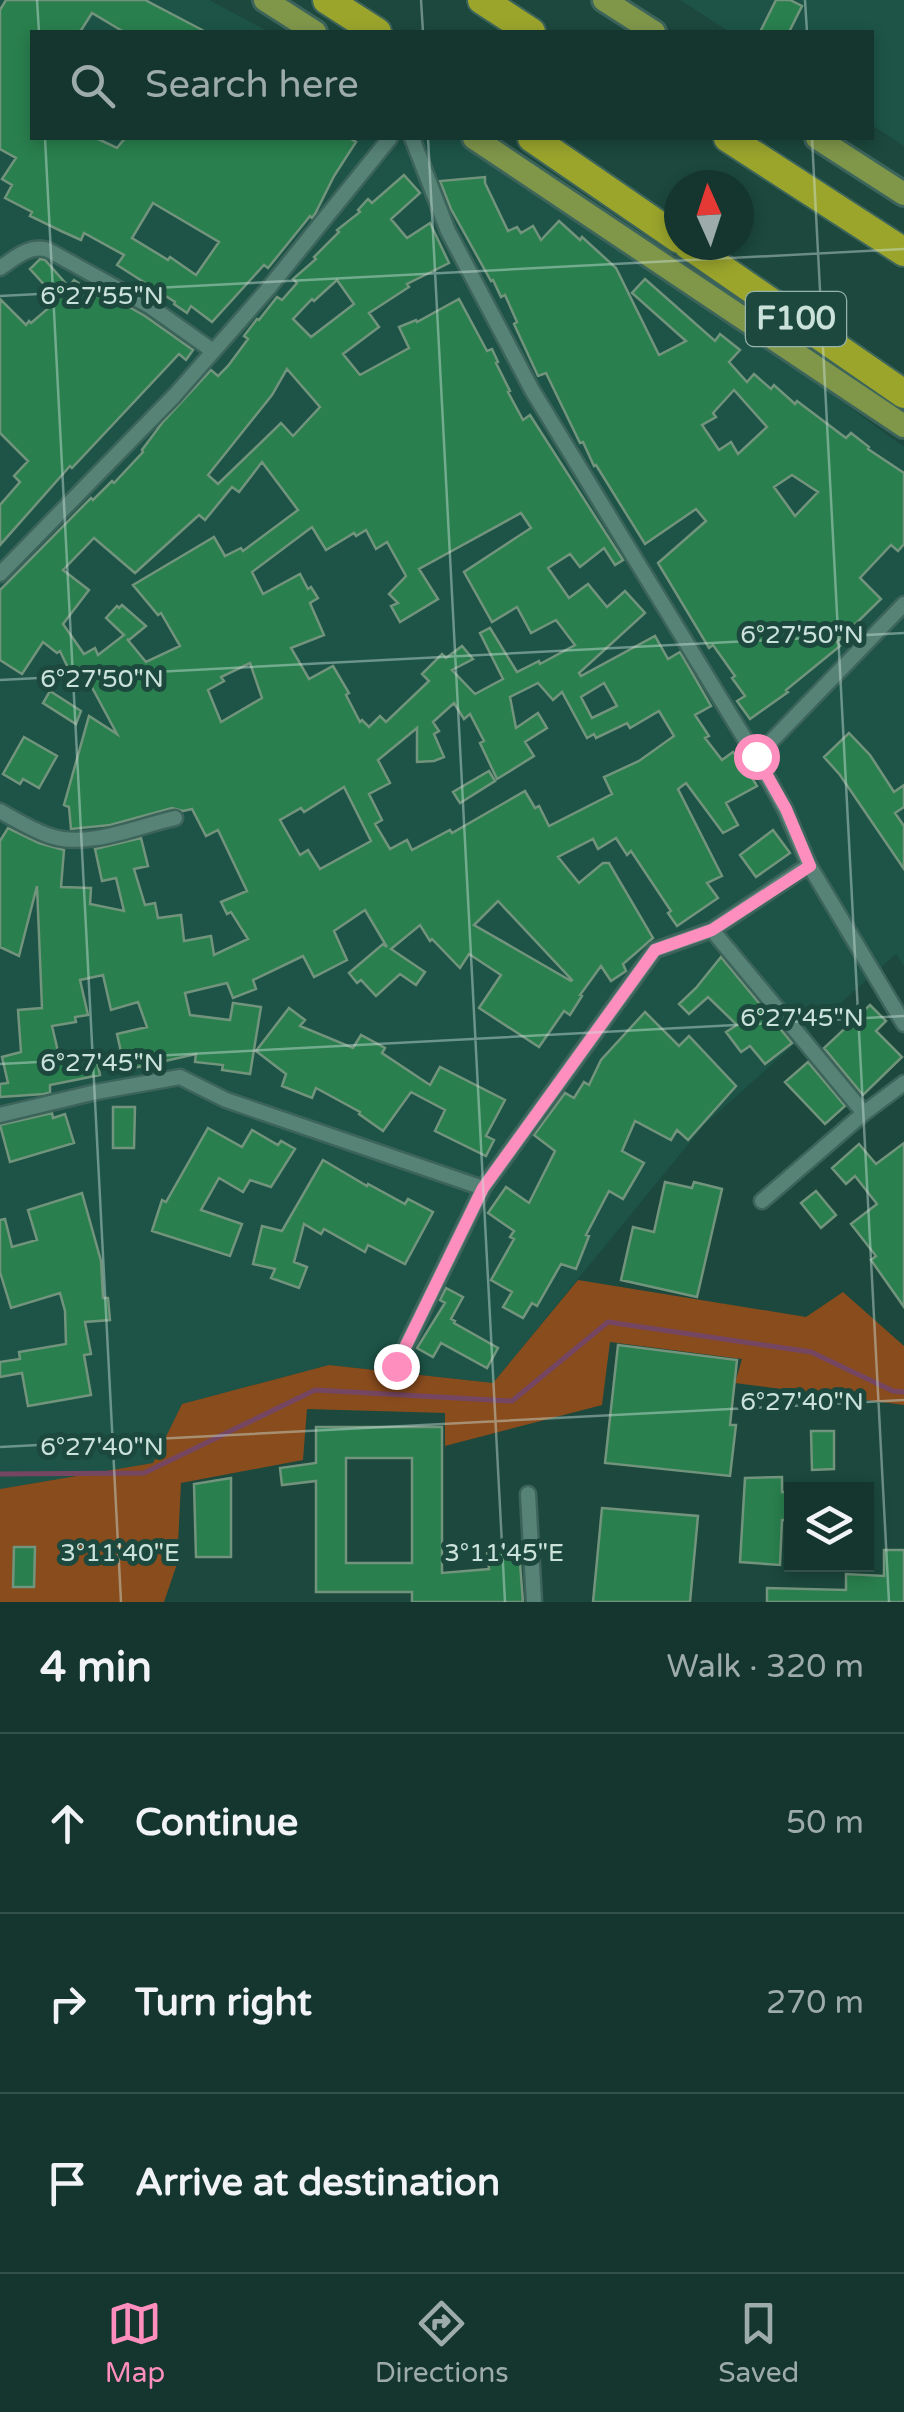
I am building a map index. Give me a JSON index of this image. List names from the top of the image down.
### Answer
{
  "streets": {
    "highway": ["F100"]
  },
  "north": "top",
  "page": {
    "search": "Search here",
    "heading": ["4 min", "Walk · 320 m"],
    "list": [
      ["Continue", "50 m"],
      ["Turn right", "270 m"],
      "Arrive at destination"
    ],
    "nav": ["Map", "Directions", "Saved"]
  },
  "coordinates": [
    "6°27'55\"N",
    "6°27'50\"N",
    "6°27'45\"N",
    "6°27'40\"N",
    "3°11'40\"E",
    "3°11'45\"E"
  ]
}
